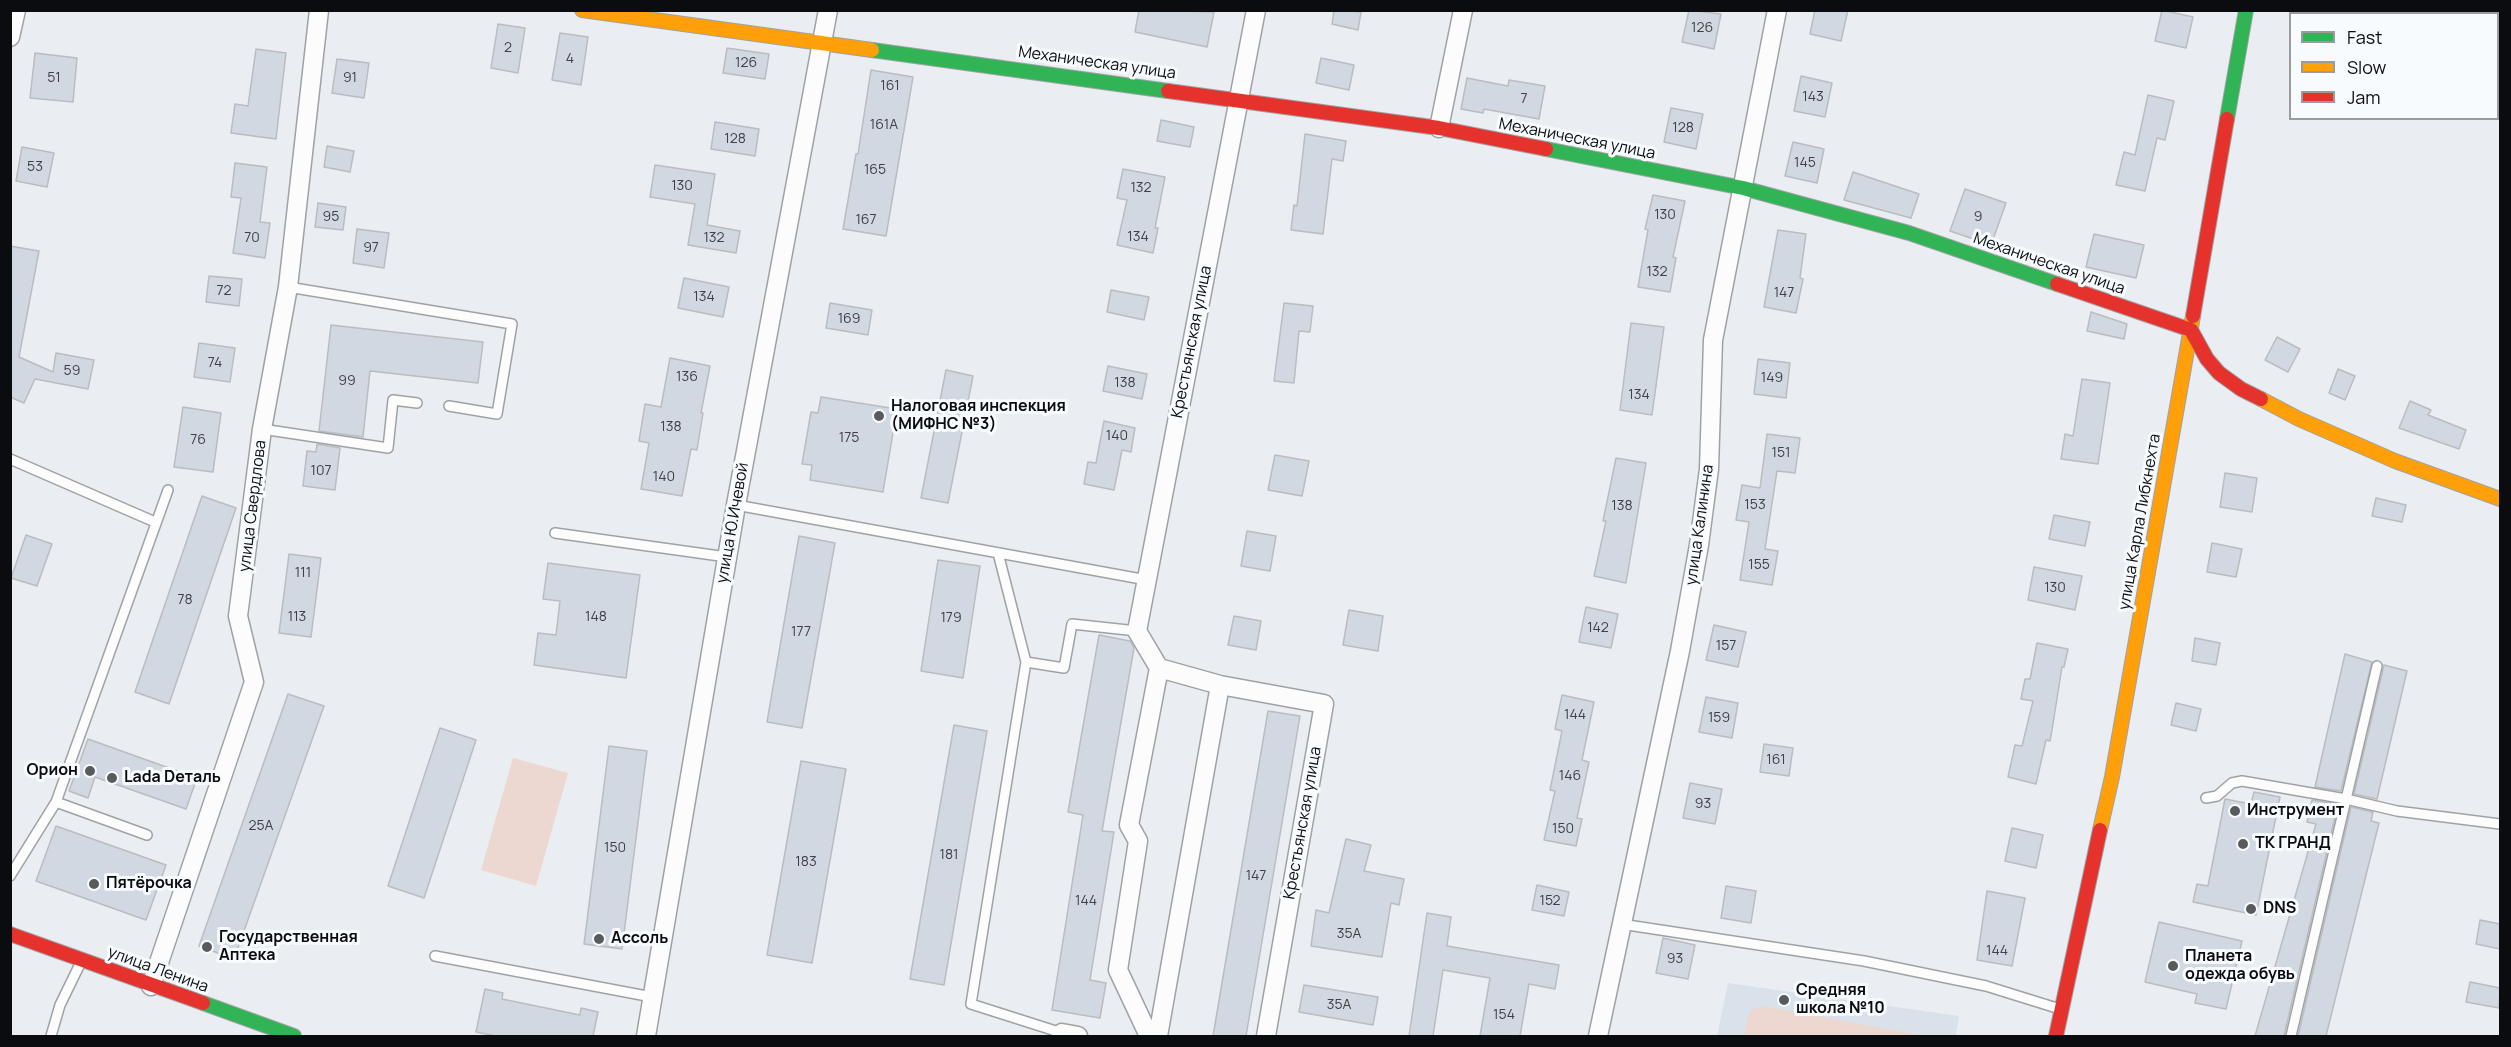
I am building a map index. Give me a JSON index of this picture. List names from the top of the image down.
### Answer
{
  "streets": {
    "main road": ["Механическая улица", "улица Карла Либкнехта", "улица Ленина"],
    "street": [
      "Крестьянская улица",
      "улица Свердлова",
      "улица Ю.Ичевой",
      "улица Калинина"
    ]
  },
  "crossings": [
    ["Механическая улица", "Крестьянская улица"],
    ["Механическая улица", "улица Карла Либкнехта"],
    ["Механическая улица", "улица Ю.Ичевой"],
    ["Механическая улица", "улица Калинина"],
    ["улица Свердлова", "улица Ленина"]
  ],
  "places": [
    "Налоговая инспекция (МИФНС №3)",
    "Орион",
    "Lada Dеталь",
    "Инструмент",
    "ТК ГРАНД",
    "Пятёрочка",
    "DNS",
    "Ассоль",
    "Государственная Аптека",
    "Планета одежда обувь",
    "Средняя школа №10"
  ],
  "house_numbers": [
    "126",
    "2",
    "4",
    "126",
    "51",
    "91",
    "161",
    "143",
    "7",
    "161А",
    "128",
    "128",
    "145",
    "53",
    "165",
    "130",
    "132",
    "130",
    "95",
    "9",
    "167",
    "134",
    "70",
    "132",
    "97",
    "132",
    "72",
    "147",
    "134",
    "169",
    "74",
    "59",
    "136",
    "149",
    "99",
    "138",
    "134",
    "138",
    "140",
    "175",
    "76",
    "151",
    "107",
    "140",
    "153",
    "138",
    "155",
    "111",
    "130",
    "78",
    "113",
    "148",
    "179",
    "142",
    "177",
    "157",
    "144",
    "159",
    "161",
    "146",
    "93",
    "25А",
    "150",
    "150",
    "181",
    "183",
    "147",
    "144",
    "152",
    "35А",
    "144",
    "93",
    "35А",
    "154"
  ],
  "legend": ["Fast", "Slow", "Jam"]
}
